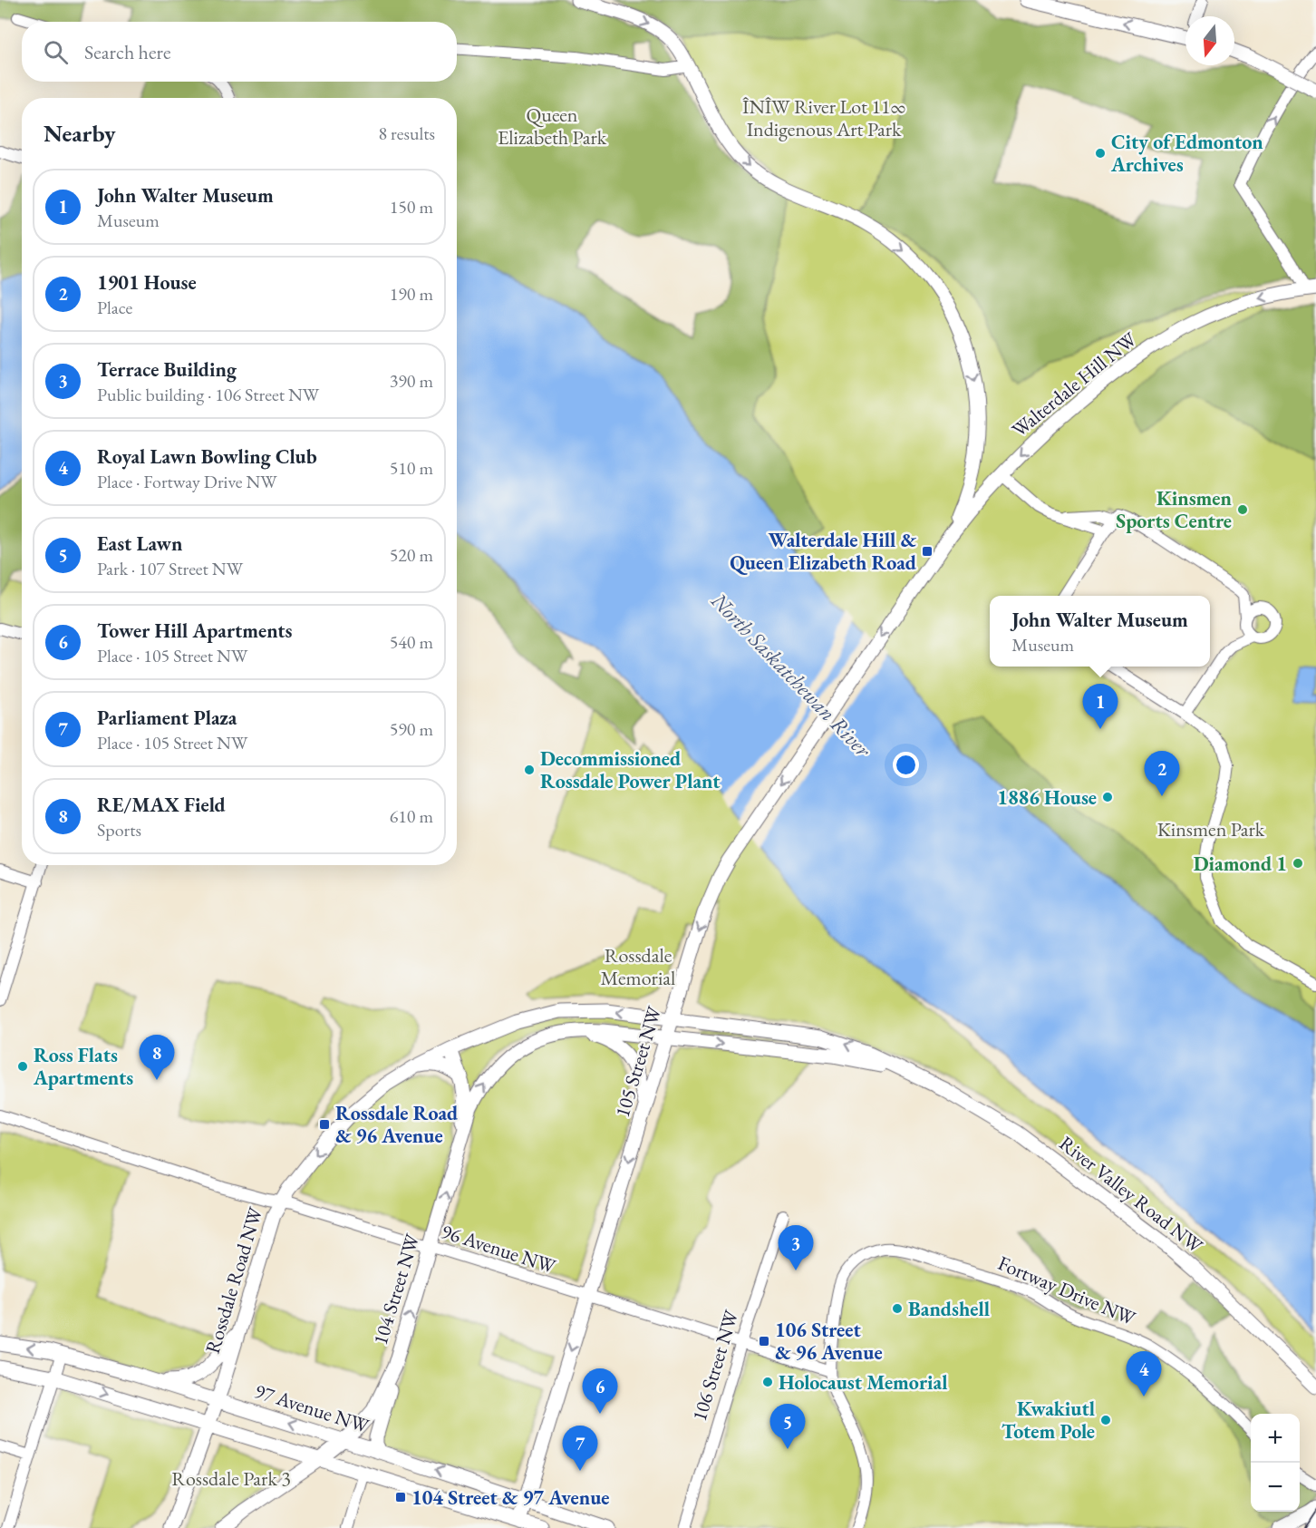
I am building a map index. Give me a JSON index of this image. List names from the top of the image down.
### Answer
{
  "streets": {
    "main road": [
      "Walterdale Hill NW",
      "105 Street NW",
      "River Valley Road NW",
      "Rossdale Road NW",
      "104 Street NW",
      "97 Avenue NW"
    ],
    "street": ["96 Avenue NW", "Fortway Drive NW", "106 Street NW"]
  },
  "crossings": [
    ["Walterdale Hill NW", "105 Street NW"],
    ["105 Street NW", "River Valley Road NW"],
    ["105 Street NW", "96 Avenue NW"],
    ["105 Street NW", "Rossdale Road NW"],
    ["105 Street NW", "97 Avenue NW"],
    ["River Valley Road NW", "Rossdale Road NW"],
    ["96 Avenue NW", "Rossdale Road NW"],
    ["96 Avenue NW", "104 Street NW"],
    ["96 Avenue NW", "Fortway Drive NW"],
    ["96 Avenue NW", "106 Street NW"],
    ["Rossdale Road NW", "97 Avenue NW"],
    ["104 Street NW", "97 Avenue NW"]
  ],
  "one_way": [
    "Walterdale Hill NW",
    "105 Street NW",
    "Rossdale Road NW",
    "104 Street NW"
  ],
  "water": ["North Saskatchewan River"],
  "parks": [
    "ÎNÎW River Lot 11∞ Indigenous Art Park",
    "Queen Elizabeth Park",
    "Kinsmen Park",
    "Rossdale Memorial",
    "Rossdale Park 3"
  ],
  "places": {
    "other": [
      "City of Edmonton Archives",
      "Kinsmen Sports Centre",
      "Decommissioned Rossdale Power Plant",
      "1886 House",
      "Diamond 1",
      "Ross Flats Apartments",
      "Bandshell",
      "Holocaust Memorial",
      "Kwakiutl Totem Pole"
    ],
    "transit": [
      "Walterdale Hill & Queen Elizabeth Road",
      "Rossdale Road & 96 Avenue",
      "106 Street & 96 Avenue",
      "104 Street & 97 Avenue"
    ]
  },
  "north": "bottom",
  "page": {
    "search": "Search here",
    "heading": ["Nearby", "8 results"],
    "list": [
      {
        "mark": "1",
        "name": "John Walter Museum",
        "note": "Museum",
        "value": "150 m"
      },
      {
        "mark": "2",
        "name": "1901 House",
        "note": "Place",
        "value": "190 m"
      },
      {
        "mark": "3",
        "name": "Terrace Building",
        "note": "Public building · 106 Street NW",
        "value": "390 m"
      },
      {
        "mark": "4",
        "name": "Royal Lawn Bowling Club",
        "note": "Place · Fortway Drive NW",
        "value": "510 m"
      },
      {
        "mark": "5",
        "name": "East Lawn",
        "note": "Park · 107 Street NW",
        "value": "520 m"
      },
      {
        "mark": "6",
        "name": "Tower Hill Apartments",
        "note": "Place · 105 Street NW",
        "value": "540 m"
      },
      {
        "mark": "7",
        "name": "Parliament Plaza",
        "note": "Place · 105 Street NW",
        "value": "590 m"
      },
      {
        "mark": "8",
        "name": "RE/MAX Field",
        "note": "Sports",
        "value": "610 m"
      }
    ],
    "popup": ["John Walter Museum", "Museum"],
    "pins": [
      "1",
      "2",
      "8",
      "3",
      "4",
      "6",
      "5",
      "7"
    ],
    "map_buttons": ["+", "−"]
  }
}
